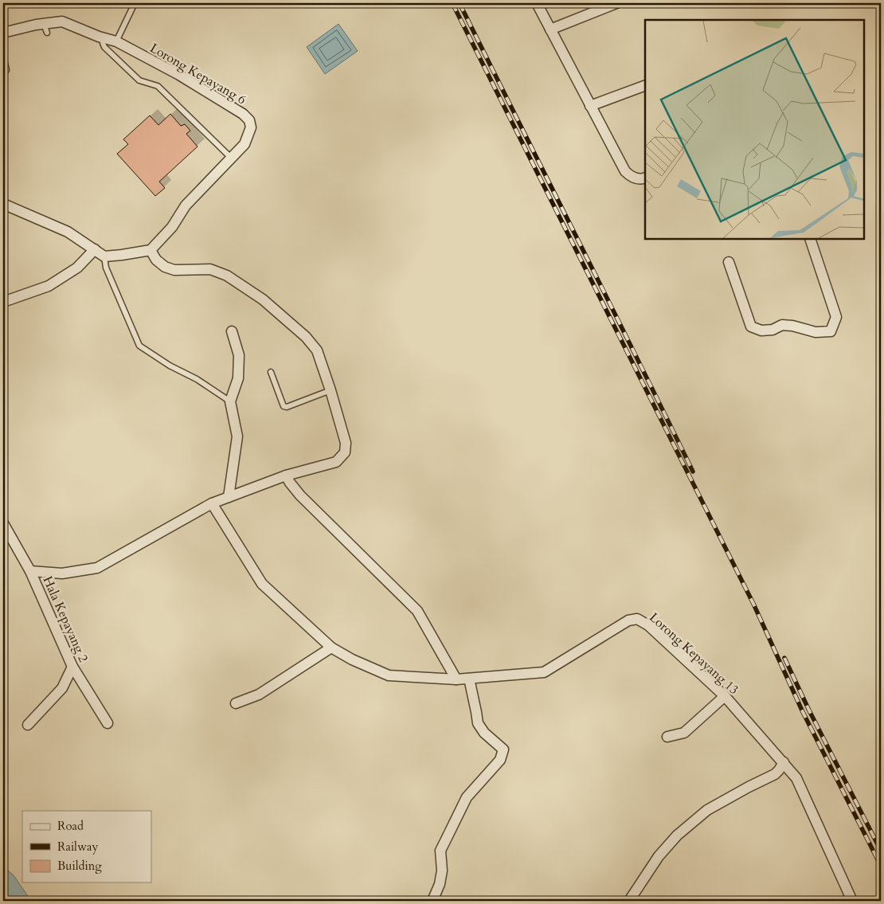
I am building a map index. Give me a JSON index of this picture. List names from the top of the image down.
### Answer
{
  "streets": {
    "street": ["Lorong Kepayang 6", "Hala Kepayang 2", "Lorong Kepayang 13"]
  },
  "legend": ["Road", "Railway", "Building"]
}
